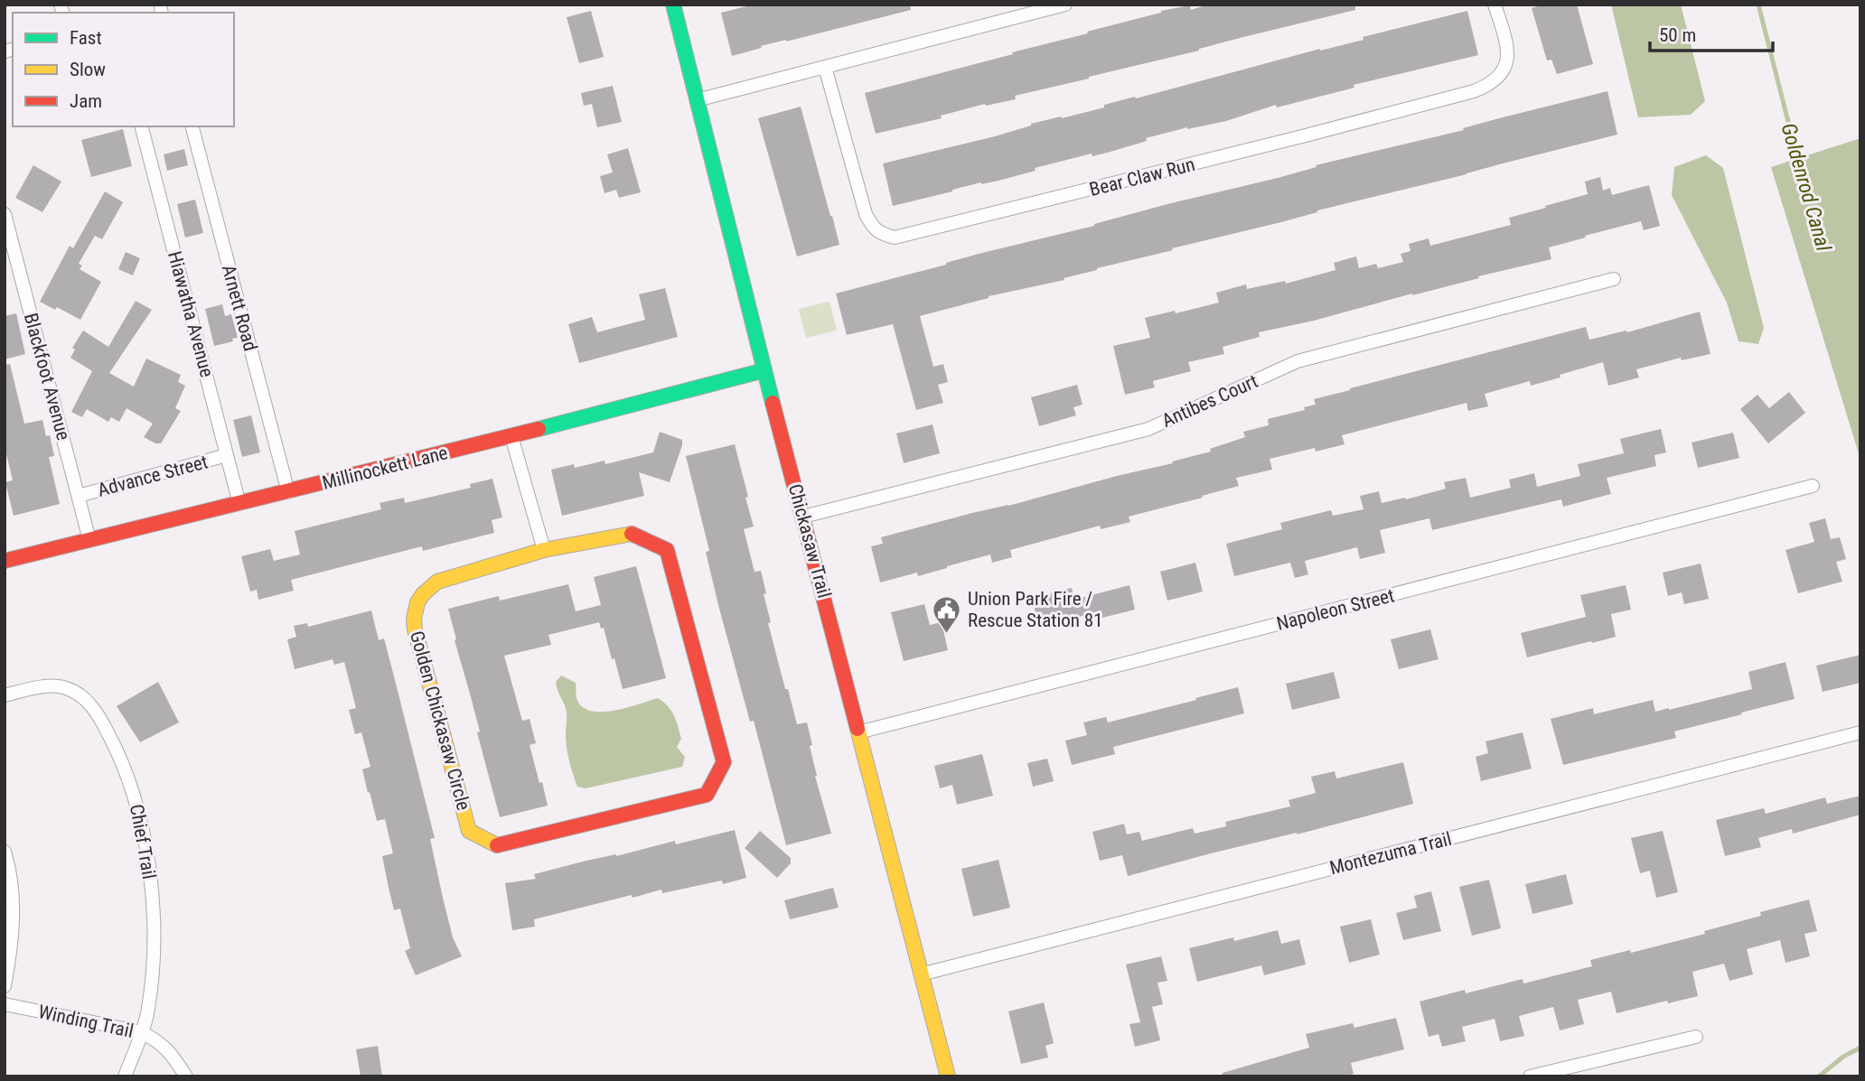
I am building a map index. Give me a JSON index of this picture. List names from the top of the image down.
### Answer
{
  "streets": {
    "street": [
      "Bear Claw Run",
      "Arnett Road",
      "Hiawatha Avenue",
      "Blackfoot Avenue",
      "Antibes Court",
      "Millinockett Lane",
      "Advance Street",
      "Chickasaw Trail",
      "Napoleon Street",
      "Golden Chickasaw Circle",
      "Chief Trail",
      "Montezuma Trail",
      "Winding Trail"
    ]
  },
  "crossings": [
    ["Arnett Road", "Millinockett Lane"],
    ["Hiawatha Avenue", "Millinockett Lane"],
    ["Hiawatha Avenue", "Advance Street"],
    ["Blackfoot Avenue", "Millinockett Lane"],
    ["Blackfoot Avenue", "Advance Street"],
    ["Antibes Court", "Chickasaw Trail"],
    ["Millinockett Lane", "Chickasaw Trail"],
    ["Chickasaw Trail", "Napoleon Street"],
    ["Chickasaw Trail", "Montezuma Trail"],
    ["Chief Trail", "Winding Trail"]
  ],
  "water": ["Goldenrod Canal"],
  "places": {
    "public building": ["Union Park Fire / Rescue Station 81"]
  },
  "legend": ["Fast", "Slow", "Jam"],
  "scale_bar": "50 m"
}
